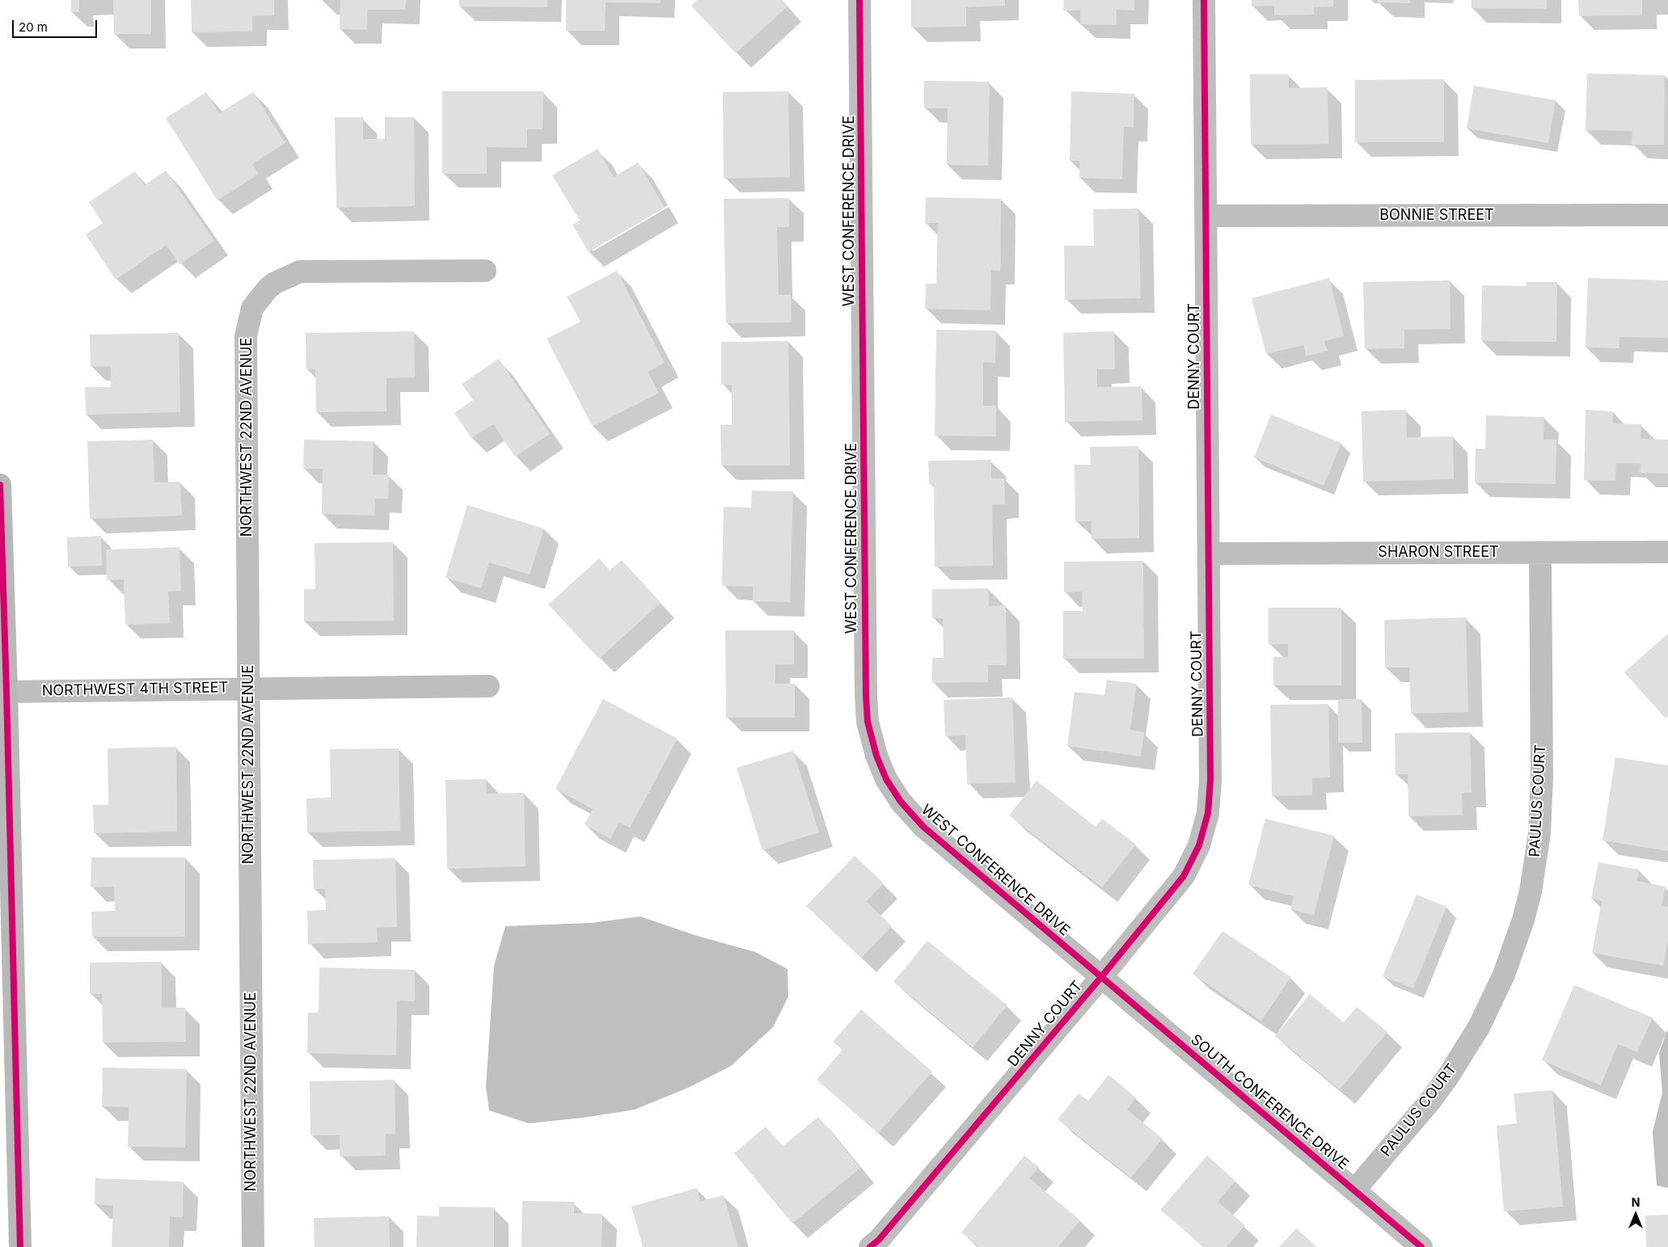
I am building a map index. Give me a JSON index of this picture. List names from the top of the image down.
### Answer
{
  "streets": {
    "street": [
      "WEST CONFERENCE DRIVE",
      "BONNIE STREET",
      "DENNY COURT",
      "NORTHWEST 22ND AVENUE",
      "SHARON STREET",
      "NORTHWEST 4TH STREET",
      "PAULUS COURT",
      "SOUTH CONFERENCE DRIVE"
    ]
  },
  "crossings": [
    ["WEST CONFERENCE DRIVE", "DENNY COURT"],
    ["WEST CONFERENCE DRIVE", "SOUTH CONFERENCE DRIVE"],
    ["BONNIE STREET", "DENNY COURT"],
    ["DENNY COURT", "SHARON STREET"],
    ["DENNY COURT", "SOUTH CONFERENCE DRIVE"],
    ["NORTHWEST 22ND AVENUE", "NORTHWEST 4TH STREET"],
    ["SHARON STREET", "PAULUS COURT"],
    ["PAULUS COURT", "SOUTH CONFERENCE DRIVE"]
  ],
  "scale_bar": "20 m",
  "north": "top"
}
